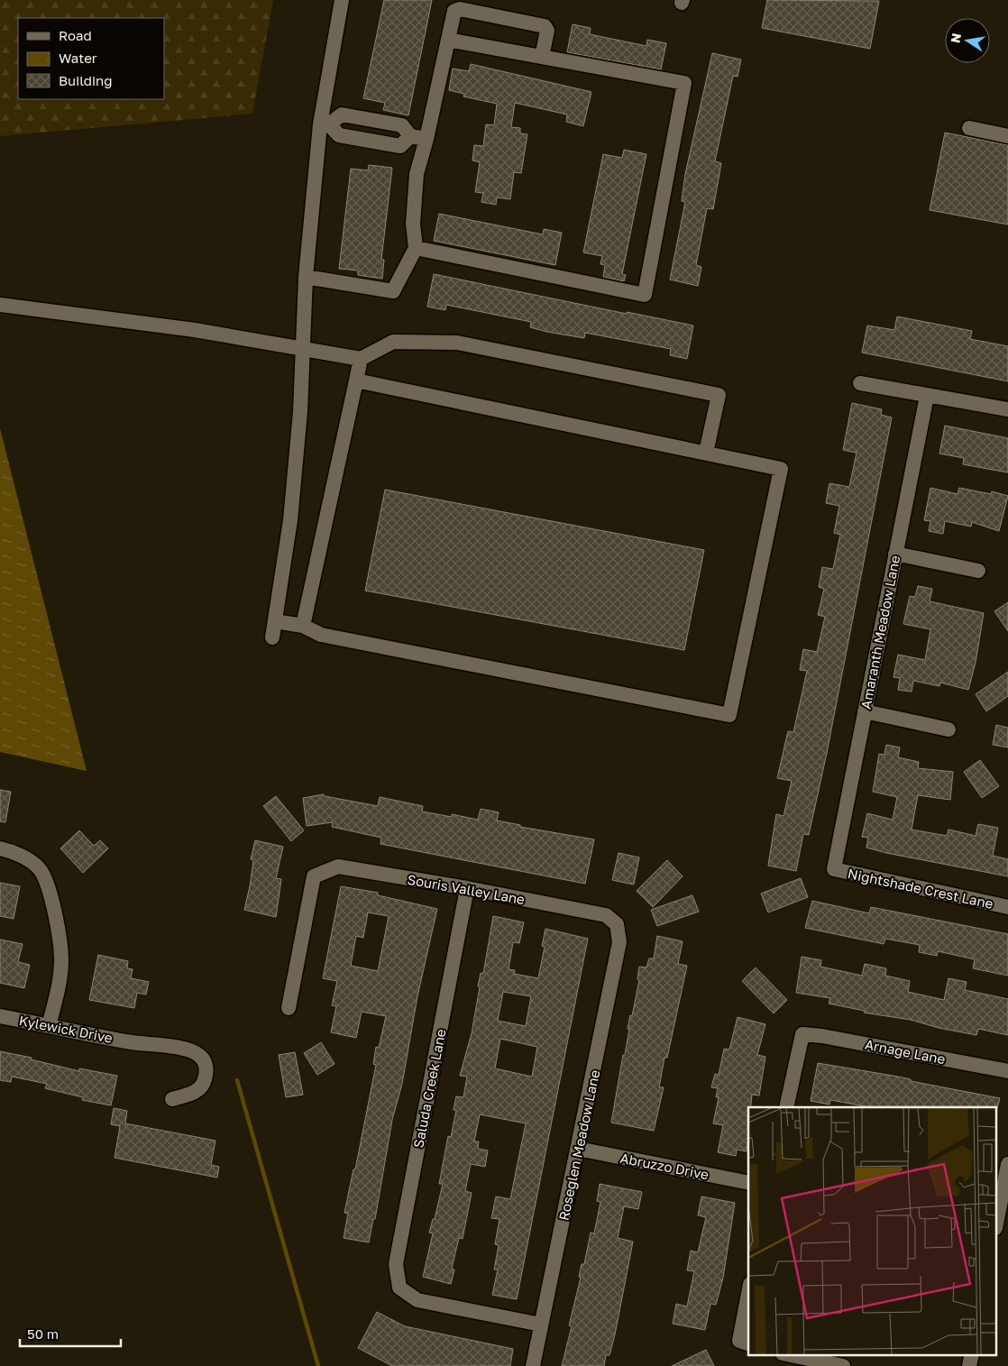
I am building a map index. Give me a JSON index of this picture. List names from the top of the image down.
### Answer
{
  "streets": {
    "street": [
      "Amaranth Meadow Lane",
      "Nightshade Crest Lane",
      "Souris Valley Lane",
      "Kylewick Drive",
      "Arnage Lane",
      "Saluda Creek Lane",
      "Roseglen Meadow Lane",
      "Abruzzo Drive"
    ]
  },
  "crossings": [
    ["Amaranth Meadow Lane", "Nightshade Crest Lane"],
    ["Souris Valley Lane", "Saluda Creek Lane"],
    ["Souris Valley Lane", "Roseglen Meadow Lane"],
    ["Saluda Creek Lane", "Roseglen Meadow Lane"],
    ["Roseglen Meadow Lane", "Abruzzo Drive"]
  ],
  "legend": ["Road", "Water", "Building"],
  "scale_bar": "50 m",
  "north": "left"
}
